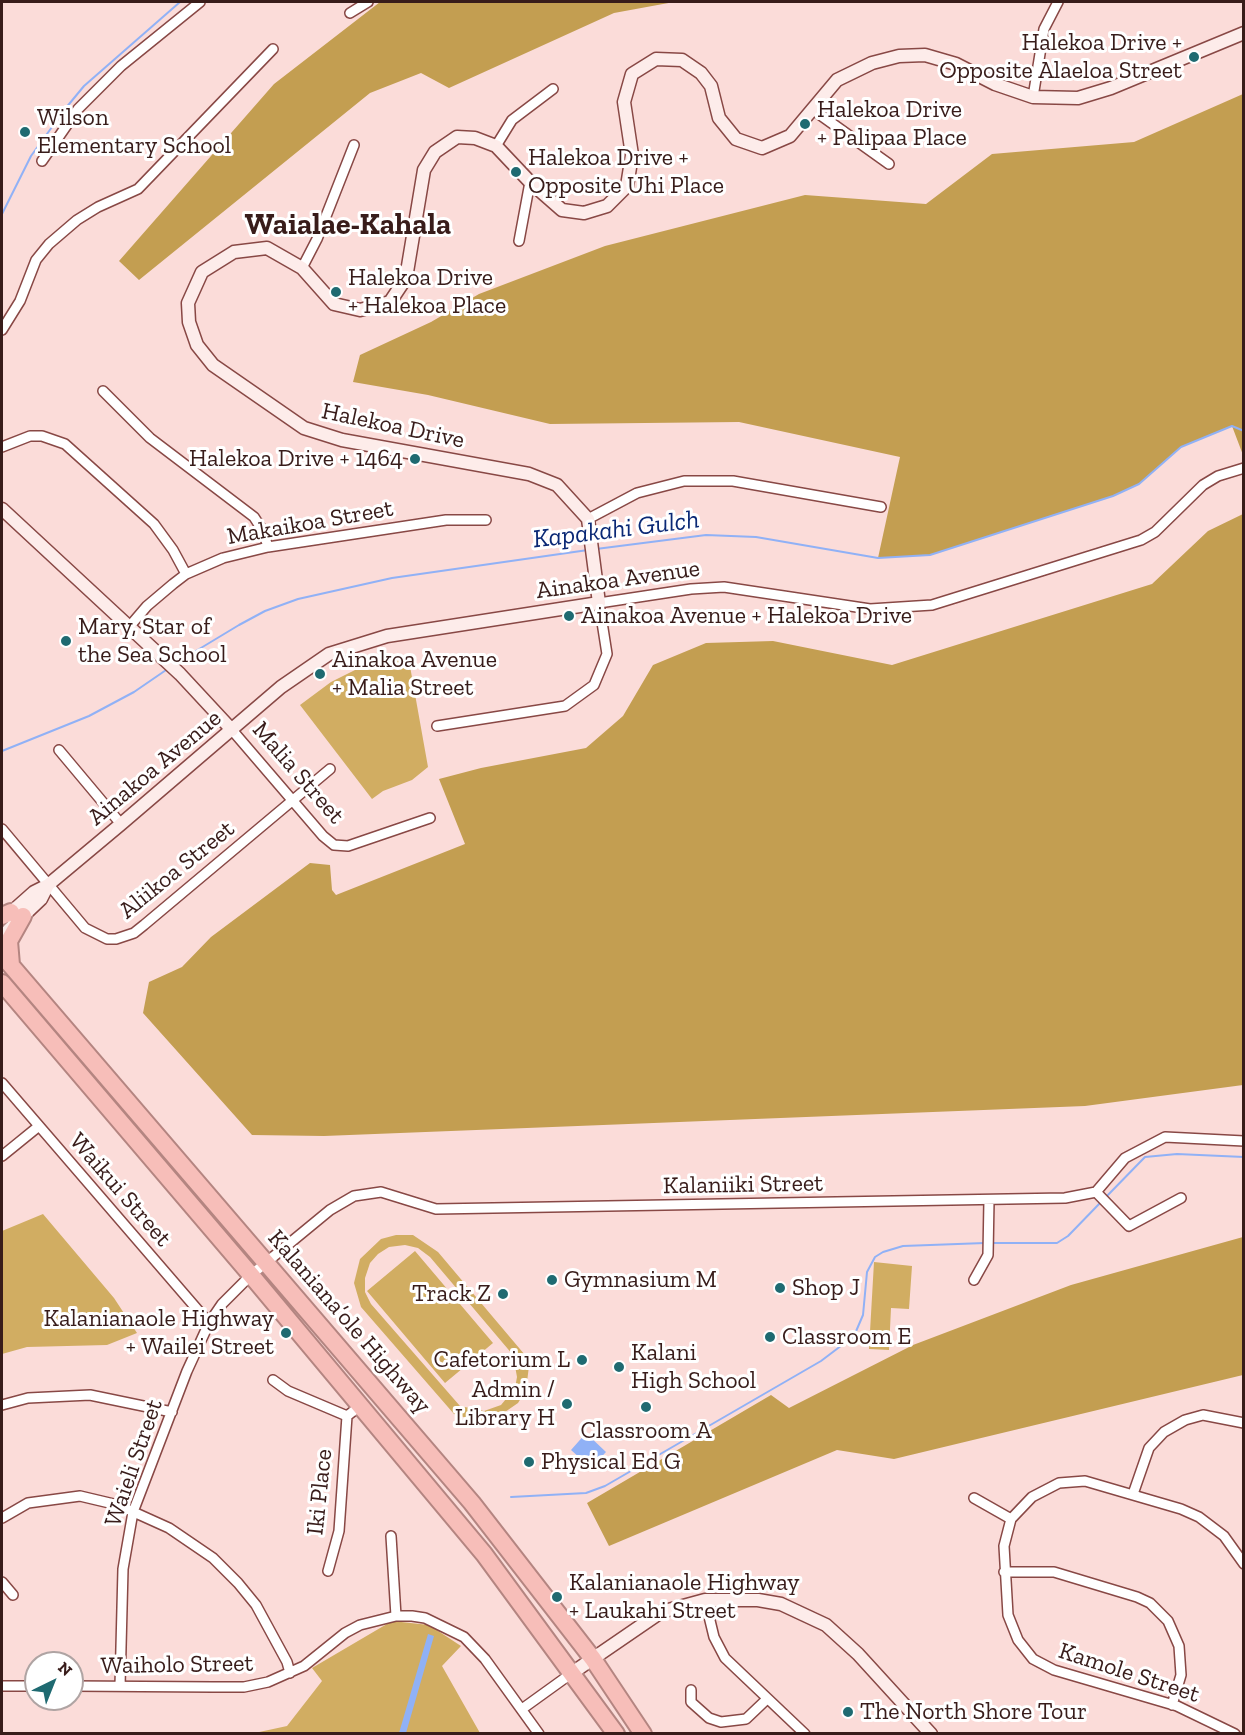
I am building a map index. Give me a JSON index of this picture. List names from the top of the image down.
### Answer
{
  "streets": {
    "highway": ["Kalaniana’ole Highway"],
    "street": [
      "Halekoa Drive",
      "Makaikoa Street",
      "Ainakoa Avenue",
      "Malia Street",
      "Aliikoa Street",
      "Kalaniiki Street",
      "Waikui Street",
      "Waieli Street",
      "Iki Place",
      "Waiholo Street",
      "Kamole Street"
    ]
  },
  "crossings": [
    ["Makaikoa Street", "Malia Street"],
    ["Ainakoa Avenue", "Malia Street"],
    ["Ainakoa Avenue", "Aliikoa Street"],
    ["Malia Street", "Aliikoa Street"],
    ["Kalaniiki Street", "Kalaniana’ole Highway"],
    ["Kalaniiki Street", "Waieli Street"],
    ["Waikui Street", "Waieli Street"],
    ["Kalaniana’ole Highway", "Waieli Street"],
    ["Kalaniana’ole Highway", "Iki Place"],
    ["Waieli Street", "Waiholo Street"]
  ],
  "districts": ["Waialae-Kahala"],
  "water": ["Kapakahi Gulch"],
  "places": [
    "Halekoa Drive + Opposite Alaeloa Street",
    "Halekoa Drive + Palipaa Place",
    "Wilson Elementary School",
    "Halekoa Drive + Opposite Uhi Place",
    "Halekoa Drive + Halekoa Place",
    "Halekoa Drive + 1464",
    "Ainakoa Avenue + Halekoa Drive",
    "Mary, Star of the Sea School",
    "Ainakoa Avenue + Malia Street",
    "Gymnasium M",
    "Shop J",
    "Track Z",
    "Kalanianaole Highway + Wailei Street",
    "Classroom E",
    "Cafetorium L",
    "Kalani High School",
    "Admin / Library H",
    "Classroom A",
    "Physical Ed G",
    "Kalanianaole Highway + Laukahi Street",
    "The North Shore Tour"
  ],
  "north": "top right"
}
